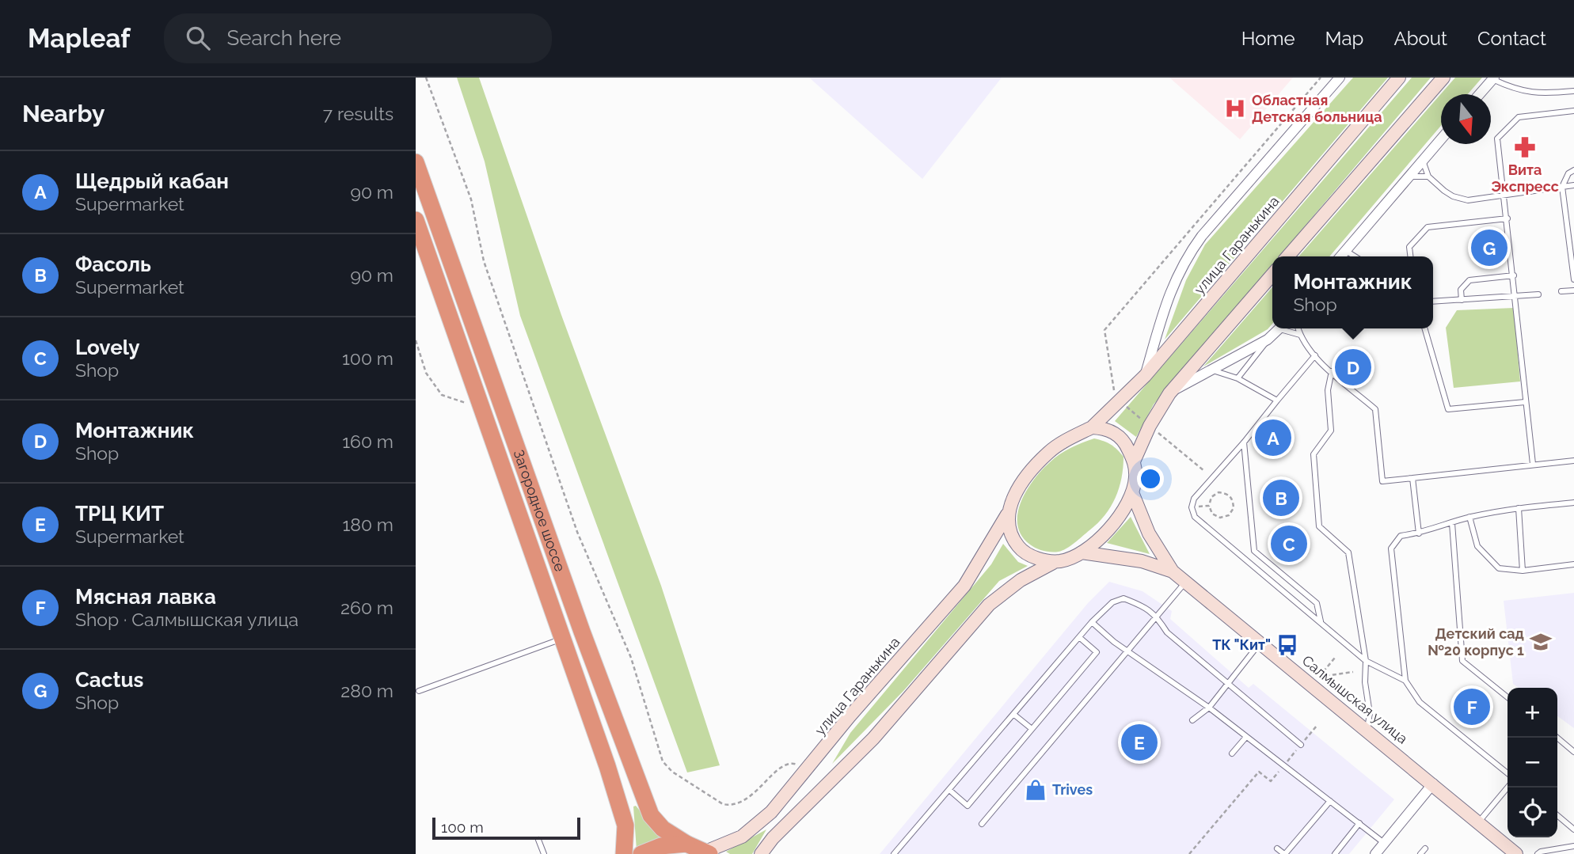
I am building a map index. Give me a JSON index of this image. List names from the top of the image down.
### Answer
{
  "streets": {
    "highway": ["Загородное шоссе"],
    "main road": ["улица Гаранькина", "Салмышская улица"]
  },
  "crossings": [
    ["улица Гаранькина", "Загородное шоссе"],
    ["улица Гаранькина", "Салмышская улица"]
  ],
  "places": {
    "hospital": ["Областная Детская больница"],
    "pharmacy": ["Вита Экспресс"],
    "school or university": ["Детский сад №20 корпус 1"],
    "bus stop": ["ТК \"Кит\""],
    "shop": ["Trives"]
  },
  "scale_bar": "100 m",
  "north": "bottom",
  "page": {
    "header": "Mapleaf",
    "search": "Search here",
    "nav": [
      "Home",
      "Map",
      "About",
      "Contact"
    ],
    "heading": ["Nearby", "7 results"],
    "list": [
      {
        "mark": "A",
        "name": "Щедрый кабан",
        "note": "Supermarket",
        "value": "90 m"
      },
      {
        "mark": "B",
        "name": "Фасоль",
        "note": "Supermarket",
        "value": "90 m"
      },
      {
        "mark": "C",
        "name": "Lovely",
        "note": "Shop",
        "value": "100 m"
      },
      {
        "mark": "D",
        "name": "Монтажник",
        "note": "Shop",
        "value": "160 m"
      },
      {
        "mark": "E",
        "name": "ТРЦ КИТ",
        "note": "Supermarket",
        "value": "180 m"
      },
      {
        "mark": "F",
        "name": "Мясная лавка",
        "note": "Shop · Салмышская улица",
        "value": "260 m"
      },
      {
        "mark": "G",
        "name": "Cactus",
        "note": "Shop",
        "value": "280 m"
      }
    ],
    "pins": [
      "G",
      "D",
      "A",
      "B",
      "C",
      "F",
      "E"
    ],
    "popup": ["Монтажник", "Shop"],
    "map_buttons": ["+", "−"],
    "scale": "100 m"
  }
}
